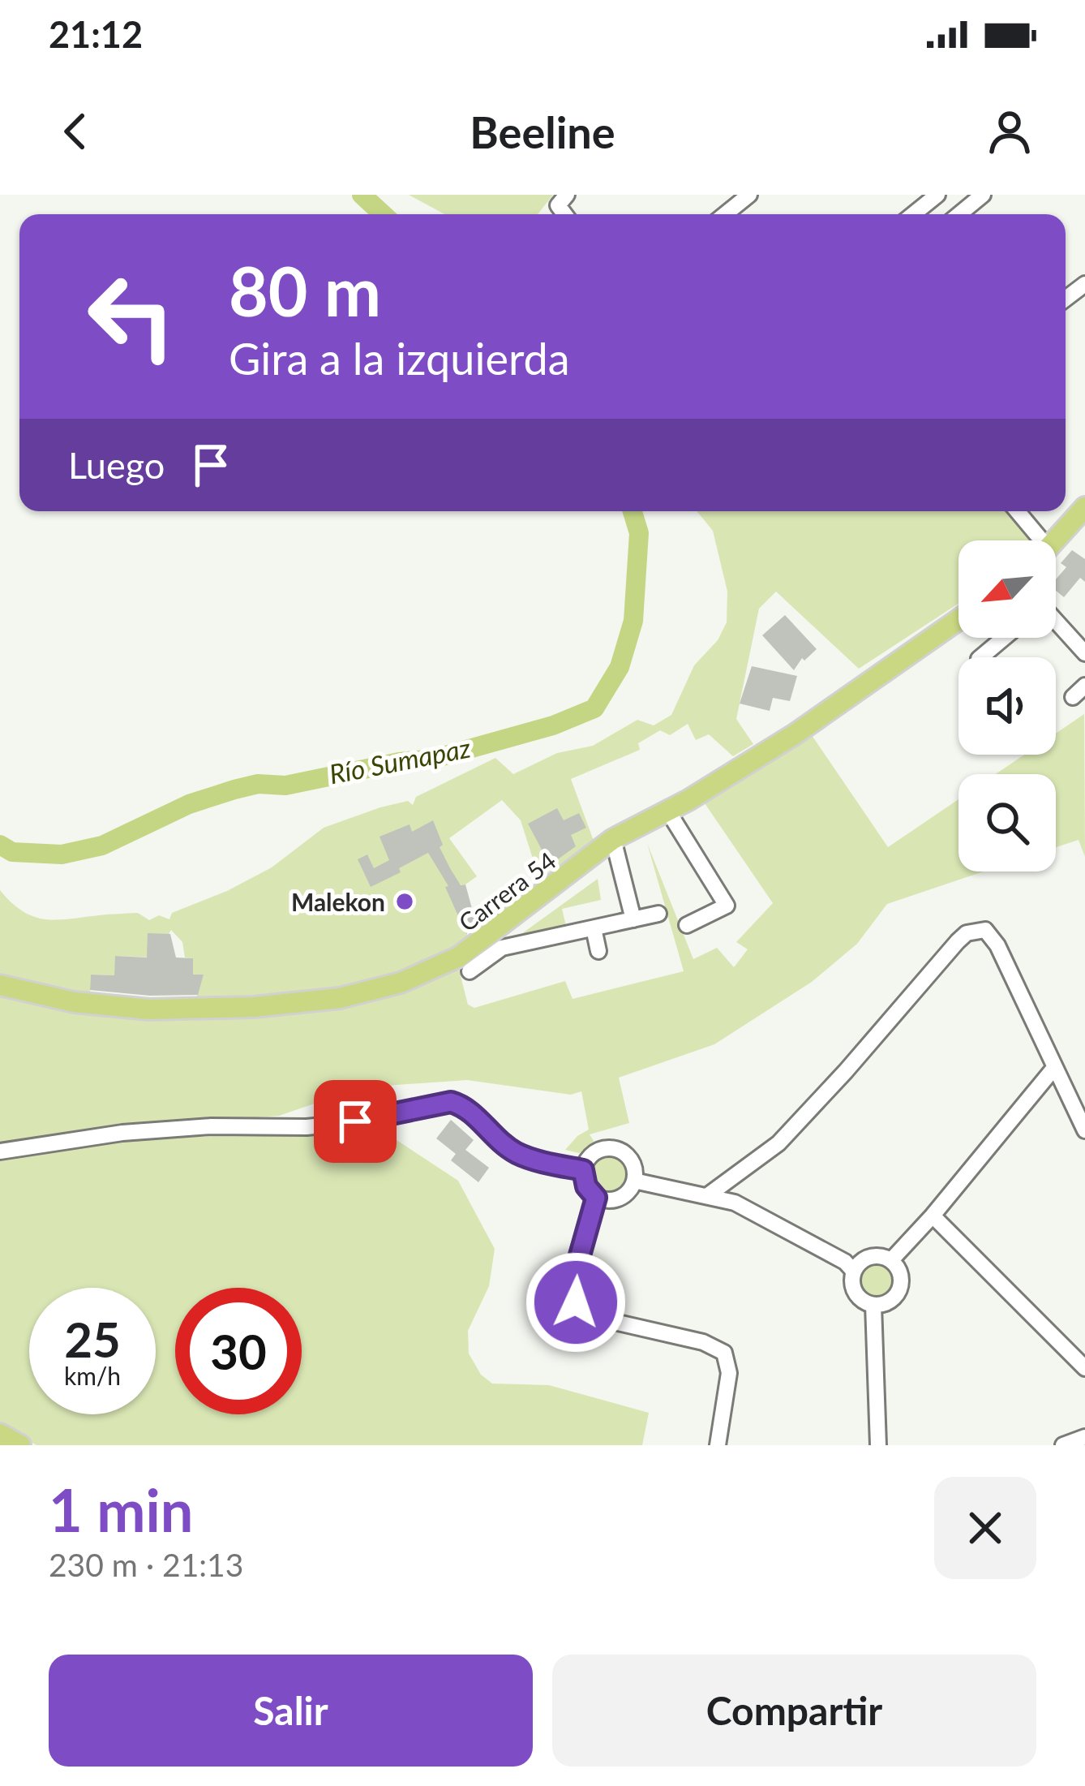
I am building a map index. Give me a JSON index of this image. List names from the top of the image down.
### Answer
{
  "streets": {
    "main road": ["Carrera 54"]
  },
  "water": ["Río Sumapaz"],
  "places": ["Malekon"],
  "north": "bottom left",
  "page": {
    "status": "21:12",
    "header": "Beeline",
    "turn": ["80 m", "Gira a la izquierda"],
    "then": "Luego",
    "speed": "25 km/h",
    "limit": "30",
    "heading": ["1 min", "230 m · 21:13"],
    "buttons": ["Salir", "Compartir"]
  }
}
